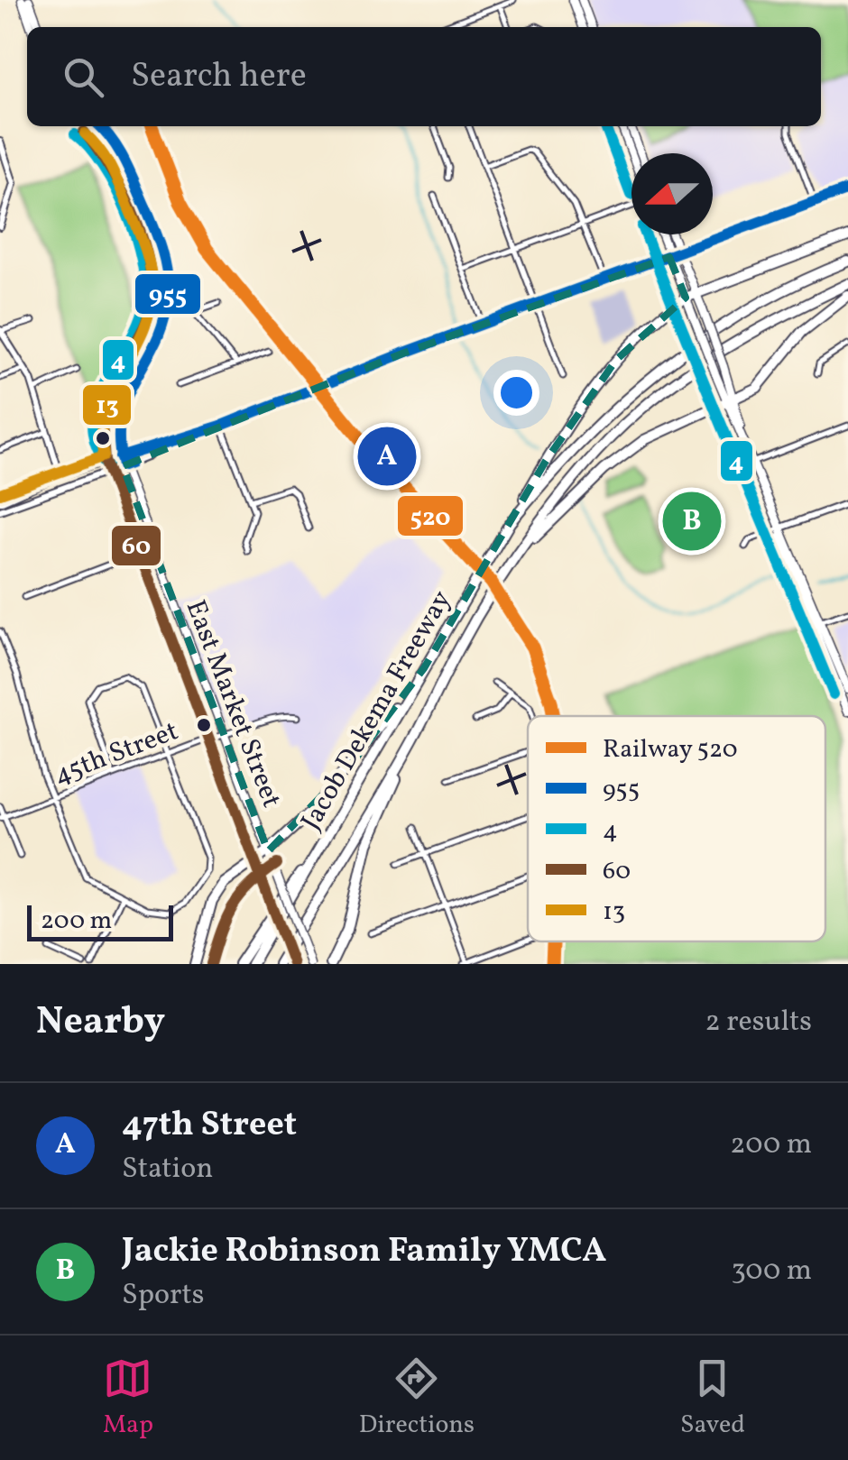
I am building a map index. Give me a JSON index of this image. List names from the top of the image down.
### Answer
{
  "streets": {
    "highway": ["Jacob Dekema Freeway"],
    "main road": ["East Market Street"],
    "street": ["45th Street"]
  },
  "crossings": [
    ["East Market Street", "45th Street"]
  ],
  "lines": [
    "rail line 520",
    "transit line 955",
    "transit line 4",
    "transit line 60",
    "transit line 13"
  ],
  "legend": [
    "Railway 520",
    "955",
    "4",
    "60",
    "13"
  ],
  "scale_bar": "200 m",
  "north": "left",
  "page": {
    "search": "Search here",
    "pins": ["A", "B"],
    "scale": "200 m",
    "heading": ["Nearby", "2 results"],
    "list": [
      {
        "mark": "A",
        "name": "47th Street",
        "note": "Station",
        "value": "200 m"
      },
      {
        "mark": "B",
        "name": "Jackie Robinson Family YMCA",
        "note": "Sports",
        "value": "300 m"
      }
    ],
    "nav": ["Map", "Directions", "Saved"]
  }
}
